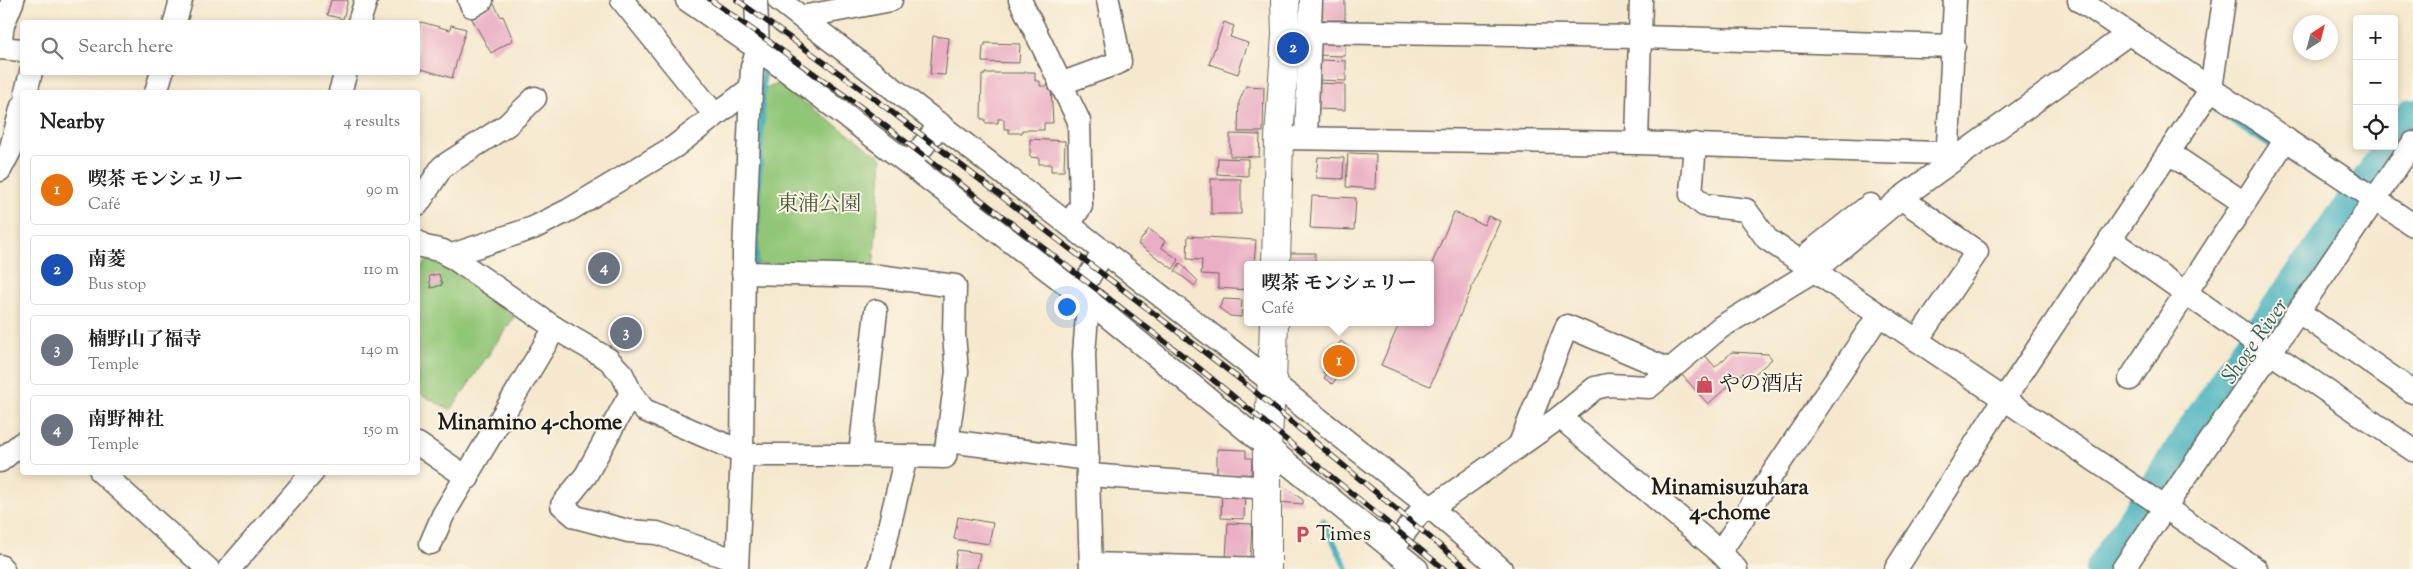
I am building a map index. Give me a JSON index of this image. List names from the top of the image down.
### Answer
{
  "districts": ["Minamino 4-chome", "Minamisuzuhara 4-chome"],
  "water": ["Shoge River"],
  "parks": ["東浦公園"],
  "places": {
    "shop": ["やの酒店"],
    "parking": ["Times"]
  },
  "north": "top right",
  "page": {
    "map_buttons": ["+", "−"],
    "search": "Search here",
    "pins": [
      "2",
      "4",
      "3",
      "1"
    ],
    "heading": ["Nearby", "4 results"],
    "list": [
      {
        "mark": "1",
        "name": "喫茶 モンシェリー",
        "note": "Café",
        "value": "90 m"
      },
      {
        "mark": "2",
        "name": "南菱",
        "note": "Bus stop",
        "value": "110 m"
      },
      {
        "mark": "3",
        "name": "楠野山了福寺",
        "note": "Temple",
        "value": "140 m"
      },
      {
        "mark": "4",
        "name": "南野神社",
        "note": "Temple",
        "value": "150 m"
      }
    ],
    "popup": ["喫茶 モンシェリー", "Café"]
  }
}
